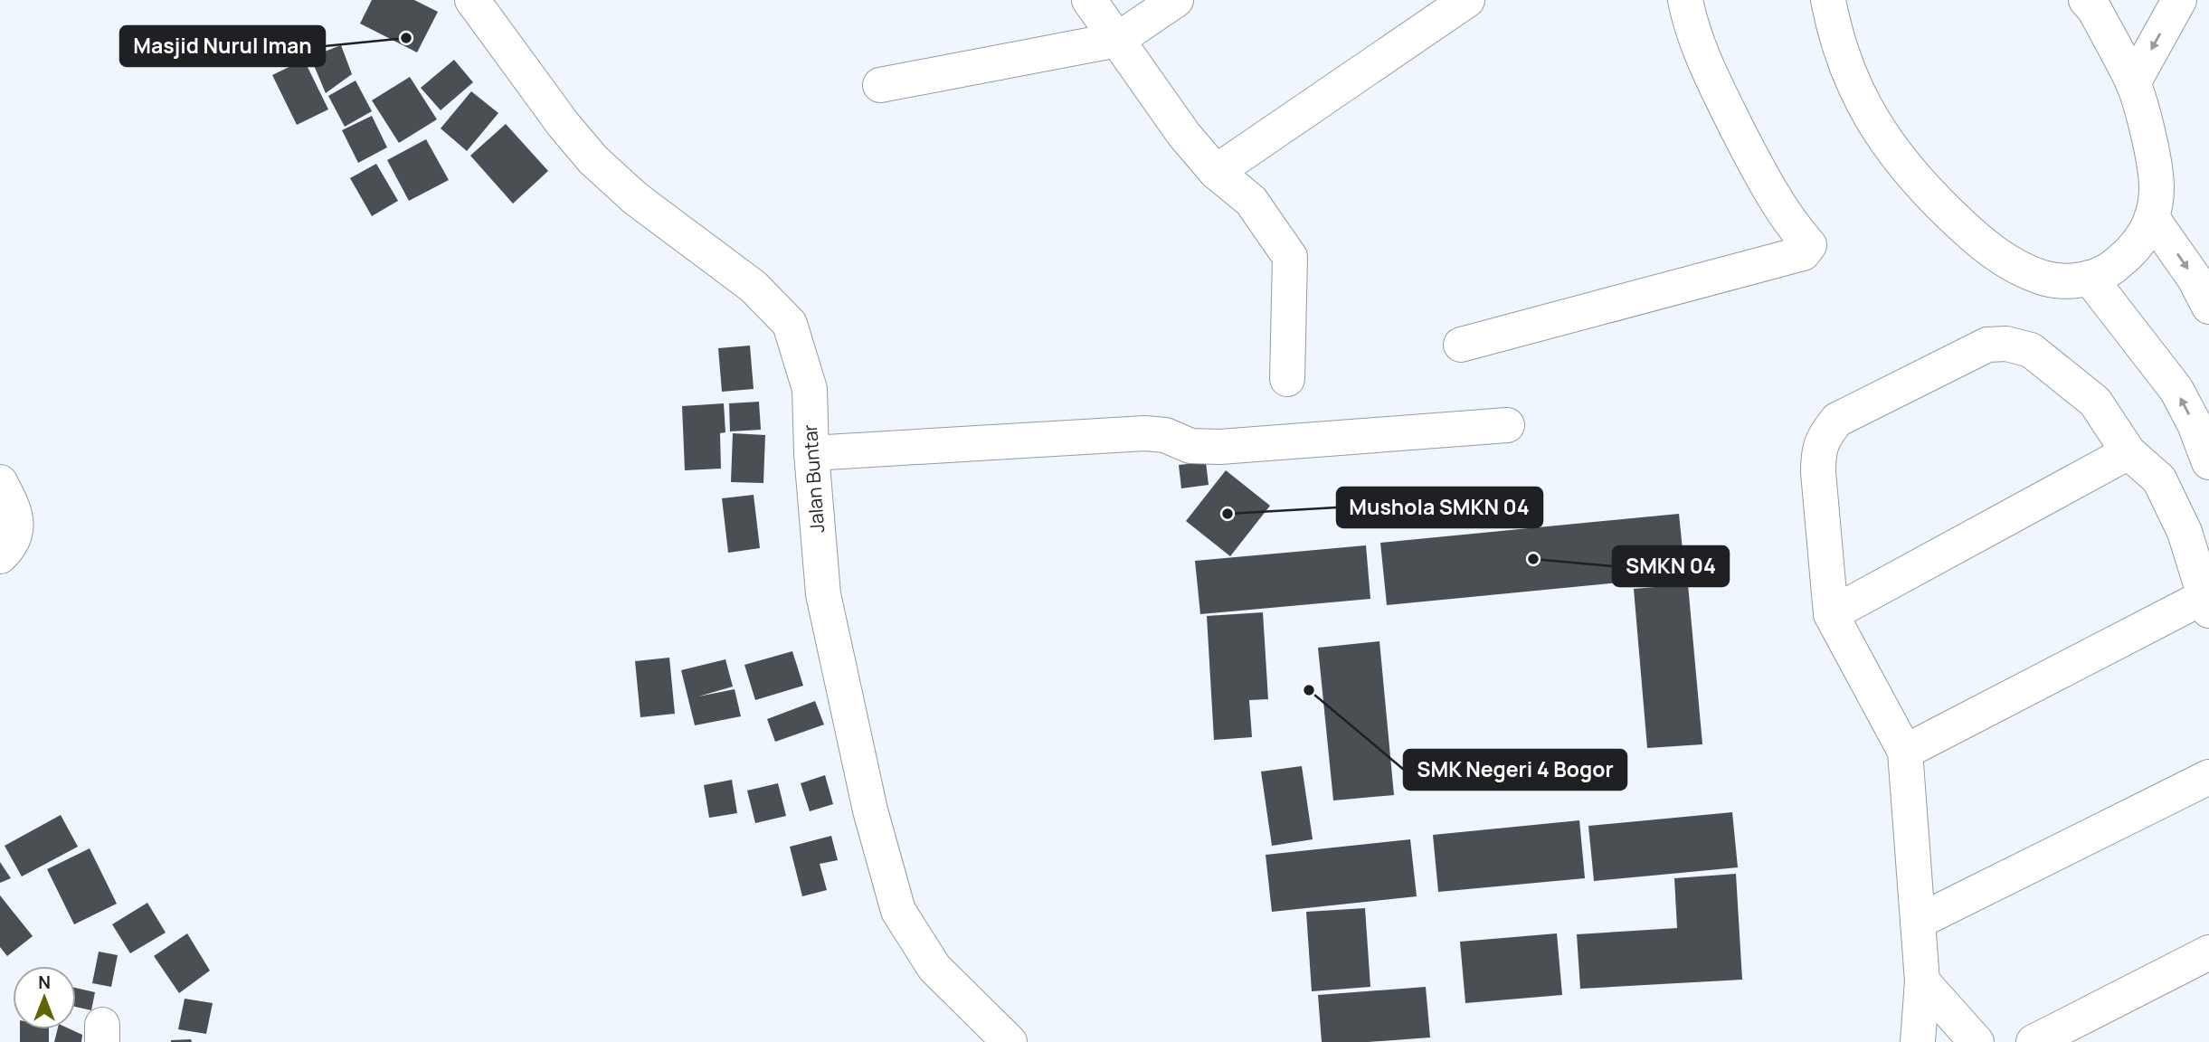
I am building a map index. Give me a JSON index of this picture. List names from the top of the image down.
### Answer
{
  "streets": {
    "street": ["Jalan Buntar"]
  },
  "places": [
    "Masjid Nurul Iman",
    "Mushola SMKN 04",
    "SMKN 04",
    "SMK Negeri 4 Bogor"
  ],
  "north": "top"
}
